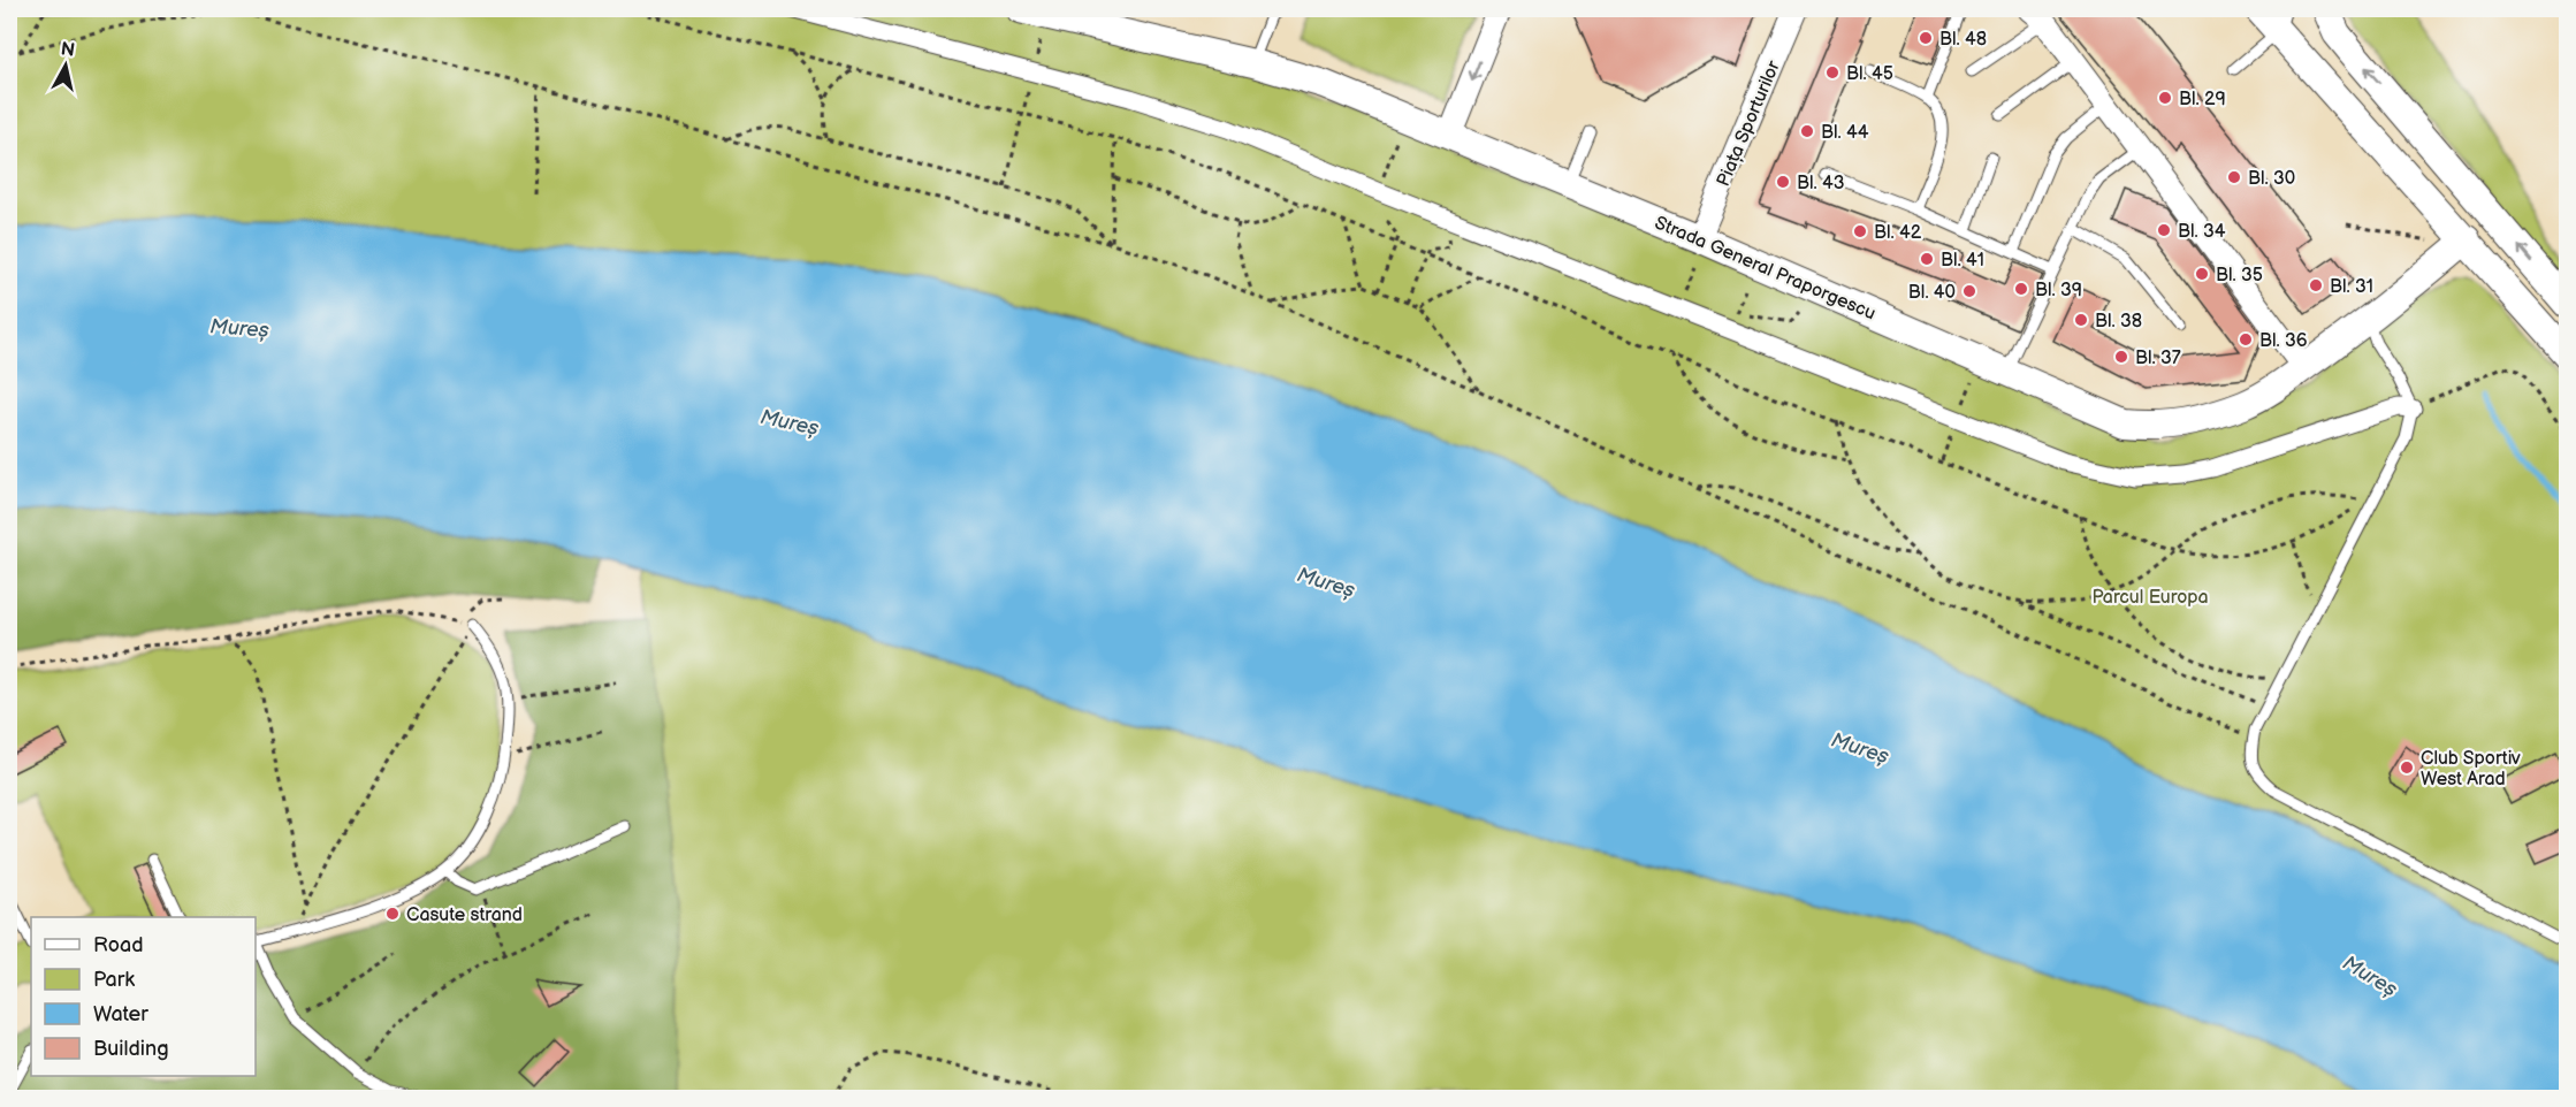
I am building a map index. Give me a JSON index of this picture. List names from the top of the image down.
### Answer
{
  "streets": {
    "street": ["Piața Sporturilor", "Strada General Praporgescu"]
  },
  "crossings": [
    ["Piața Sporturilor", "Strada General Praporgescu"]
  ],
  "water": ["Mureș"],
  "parks": ["Parcul Europa"],
  "places": [
    "Bl. 48",
    "Bl. 45",
    "Bl. 29",
    "Bl. 44",
    "Bl. 30",
    "Bl. 43",
    "Bl. 34",
    "Bl. 42",
    "Bl. 41",
    "Bl. 35",
    "Bl. 31",
    "Bl. 39",
    "Bl. 40",
    "Bl. 38",
    "Bl. 36",
    "Bl. 37",
    "Club Sportiv West Arad",
    "Casute strand"
  ],
  "legend": [
    "Road",
    "Park",
    "Water",
    "Building"
  ],
  "north": "top"
}
